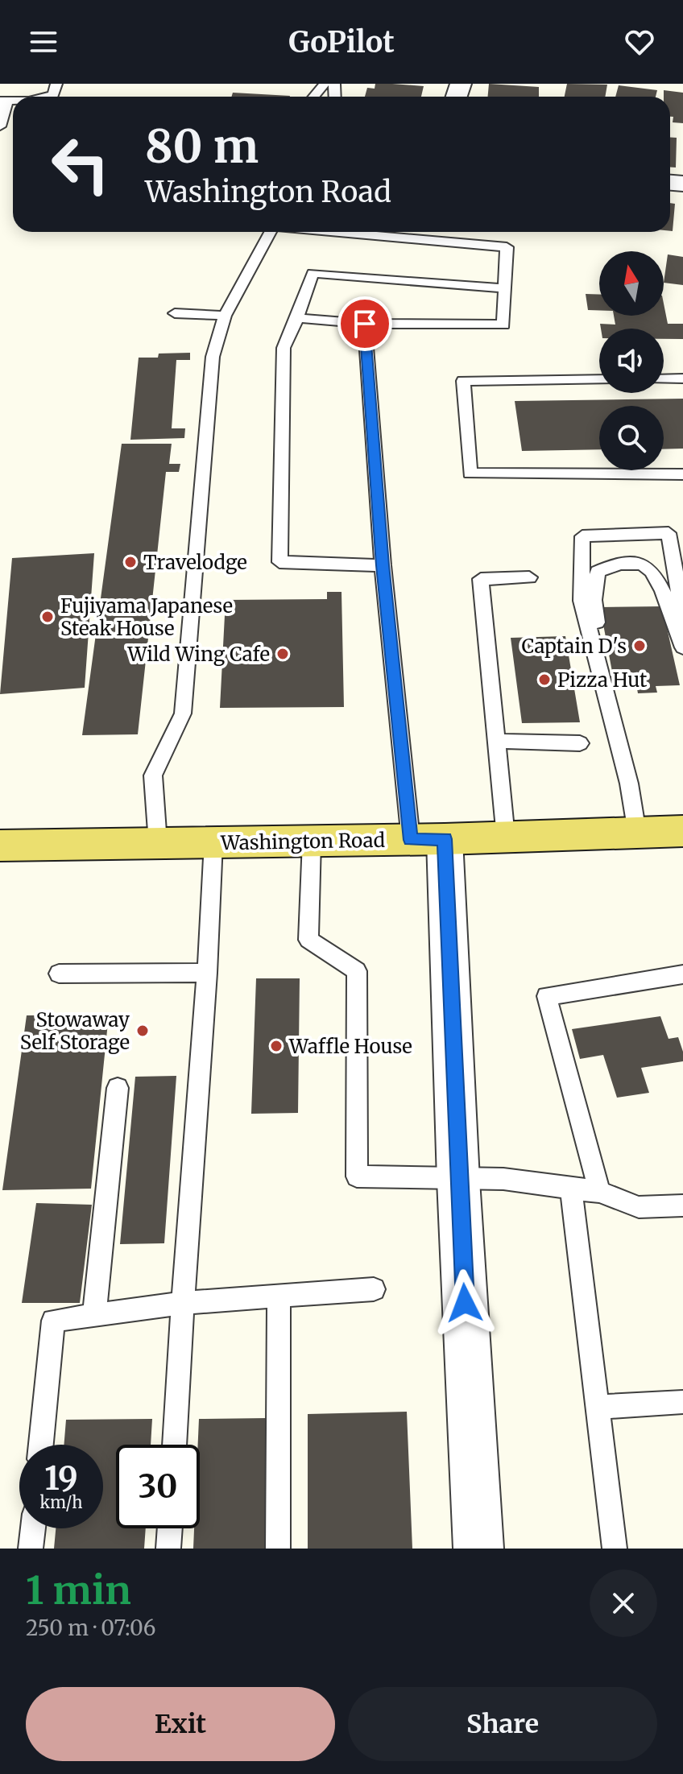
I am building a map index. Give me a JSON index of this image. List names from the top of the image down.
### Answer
{
  "streets": {
    "main road": ["Washington Road"]
  },
  "places": [
    "Travelodge",
    "Fujiyama Japanese Steak House",
    "Captain D's",
    "Wild Wing Cafe",
    "Pizza Hut",
    "Stowaway Self Storage",
    "Waffle House"
  ],
  "north": "top",
  "page": {
    "header": "GoPilot",
    "turn": ["80 m", "Washington Road"],
    "speed": "19 km/h",
    "limit": "30",
    "heading": ["1 min", "250 m · 07:06"],
    "buttons": ["Exit", "Share"]
  }
}
